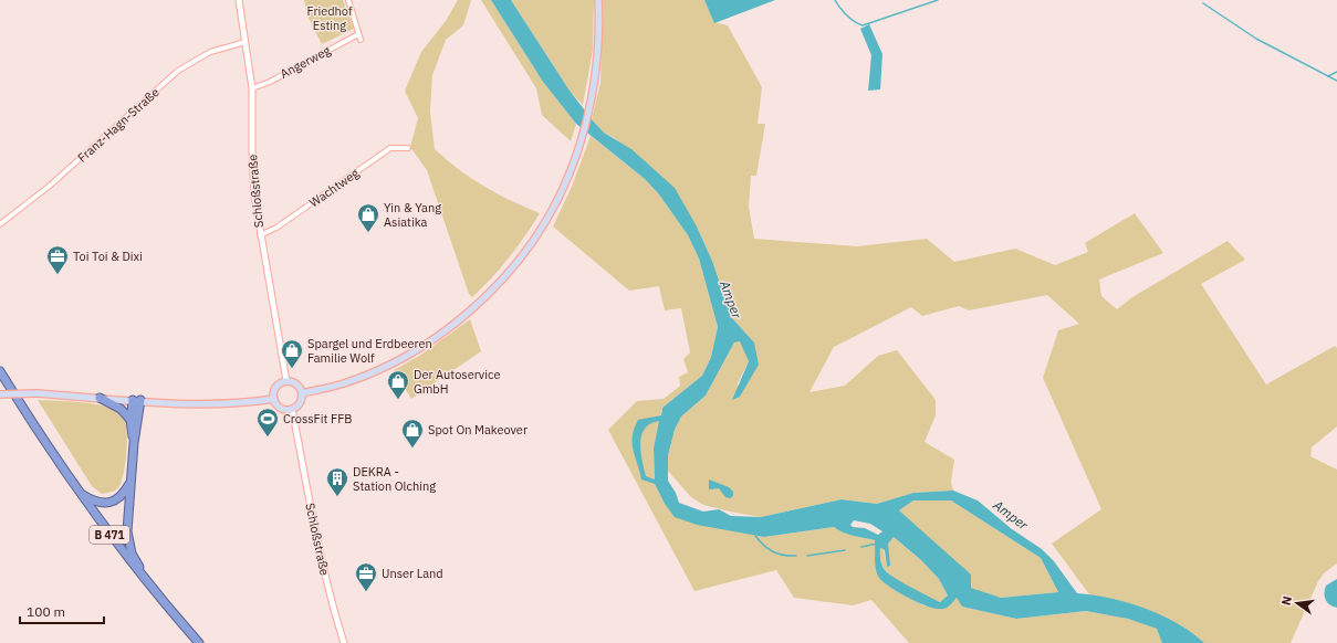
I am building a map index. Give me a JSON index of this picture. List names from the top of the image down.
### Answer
{
  "streets": {
    "highway": ["B 471"],
    "street": [
      "Angerweg",
      "Franz-Hagn-Straße",
      "Wachtweg",
      "Schloßstraße"
    ]
  },
  "crossings": [
    ["Angerweg", "Schloßstraße"],
    ["Franz-Hagn-Straße", "Schloßstraße"],
    ["Wachtweg", "Schloßstraße"]
  ],
  "water": ["Amper"],
  "parks": ["Friedhof Esting"],
  "places": {
    "shop": [
      "Yin & Yang Asiatika",
      "Spargel und Erdbeeren Familie Wolf",
      "Der Autoservice GmbH",
      "Spot On Makeover"
    ],
    "office": ["Toi Toi & Dixi", "Unser Land"],
    "sports": ["CrossFit FFB"],
    "building": ["DEKRA - Station Olching"]
  },
  "scale_bar": "100 m",
  "north": "left"
}
